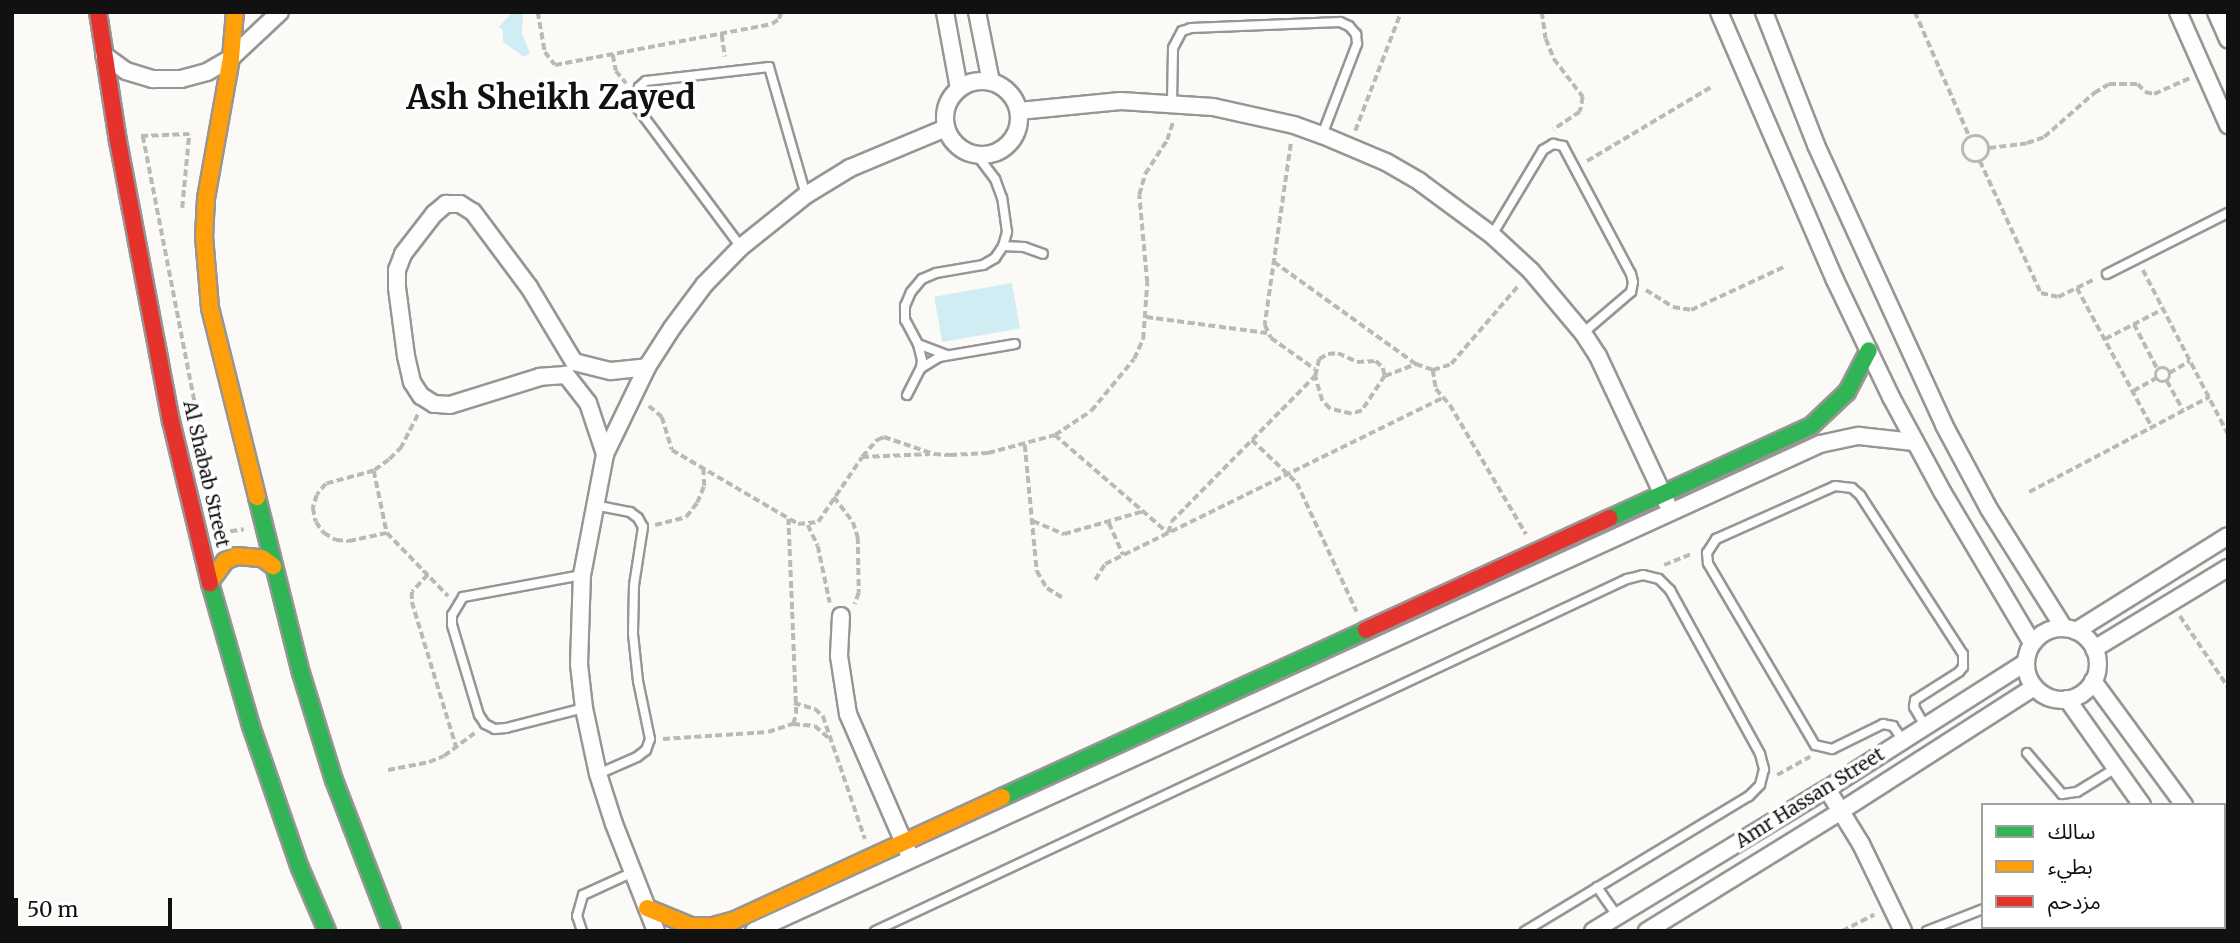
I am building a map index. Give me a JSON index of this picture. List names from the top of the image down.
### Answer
{
  "streets": {
    "street": ["Al Shabab Street", "Amr Hassan Street"]
  },
  "districts": ["Ash Sheikh Zayed"],
  "legend": ["سالك", "بطيء", "مزدحم"],
  "scale_bar": "50 m"
}
